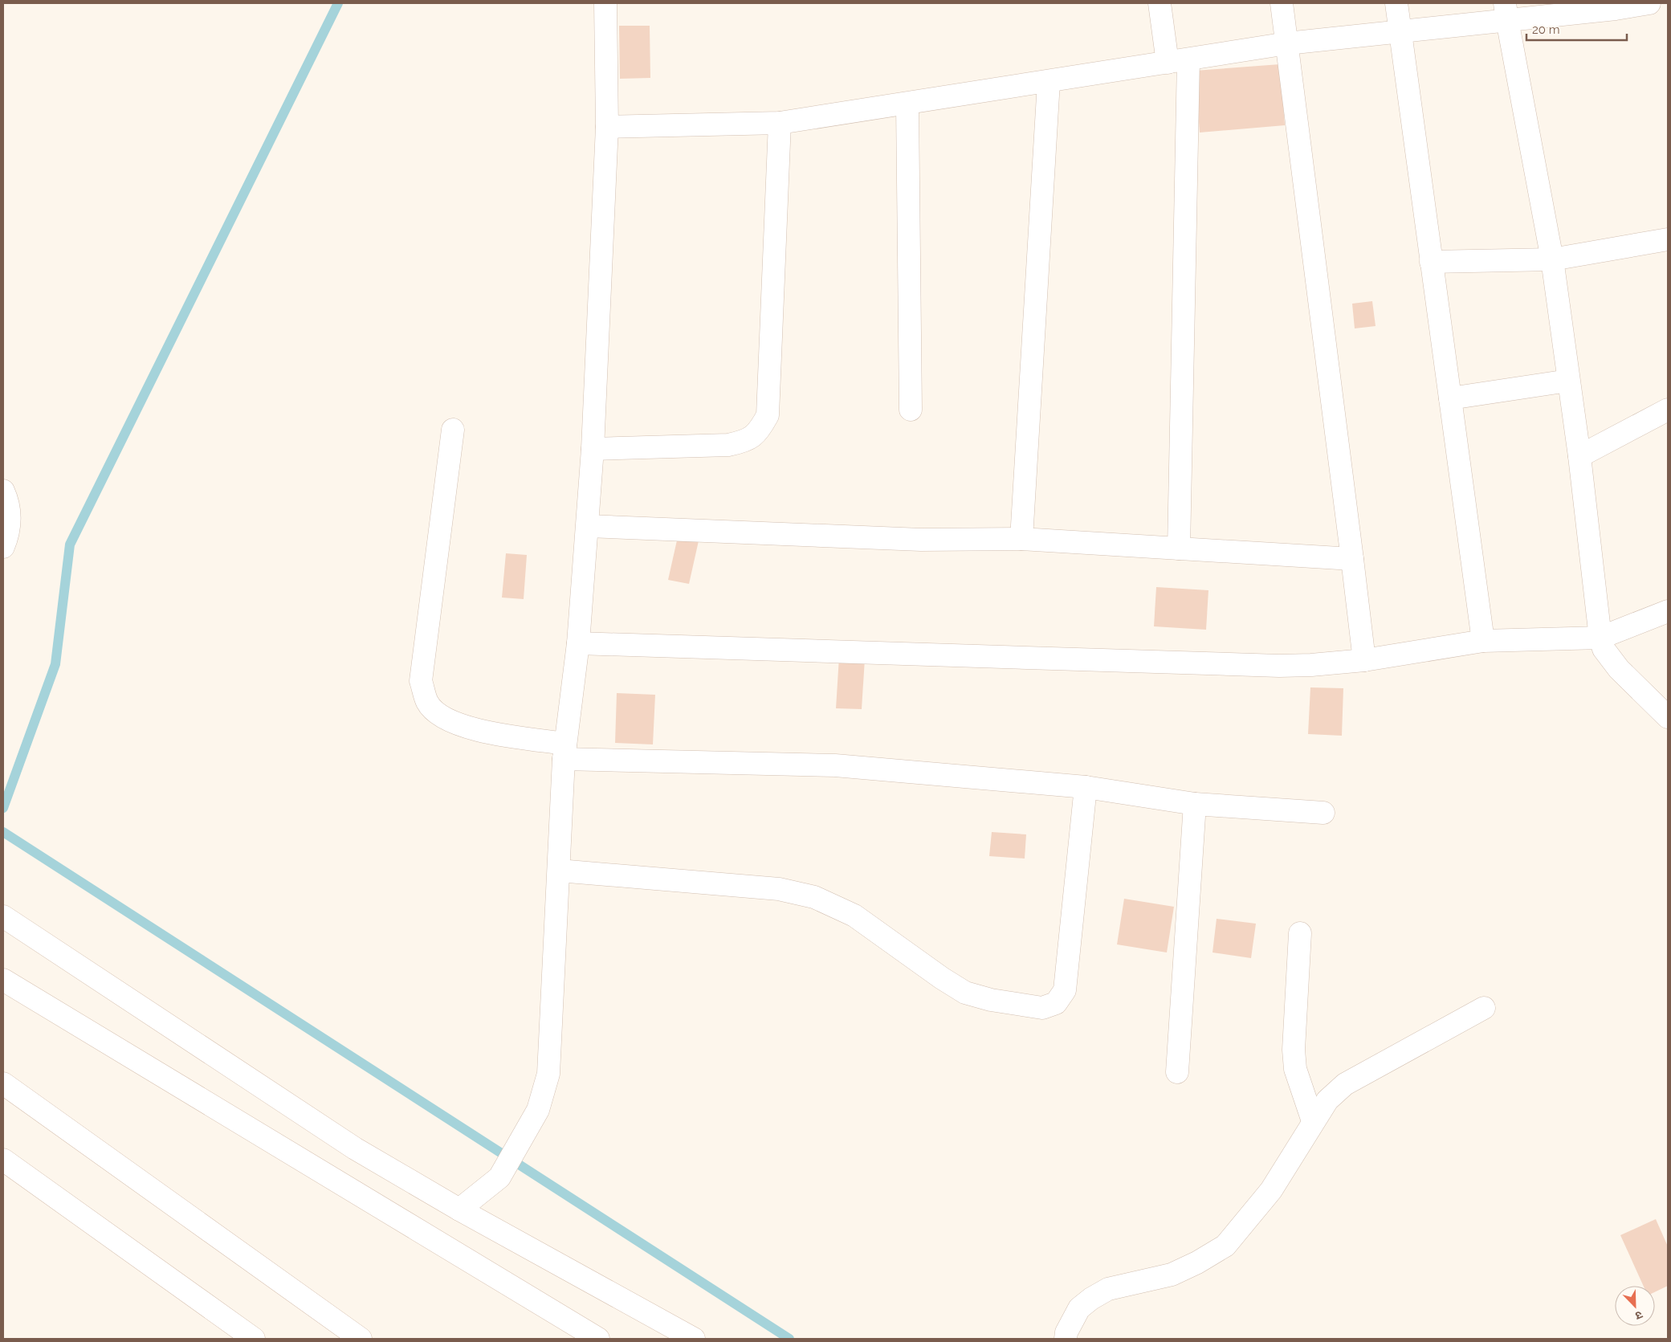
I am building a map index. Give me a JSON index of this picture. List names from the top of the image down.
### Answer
{
  "scale_bar": "20 m",
  "north": "bottom right"
}
